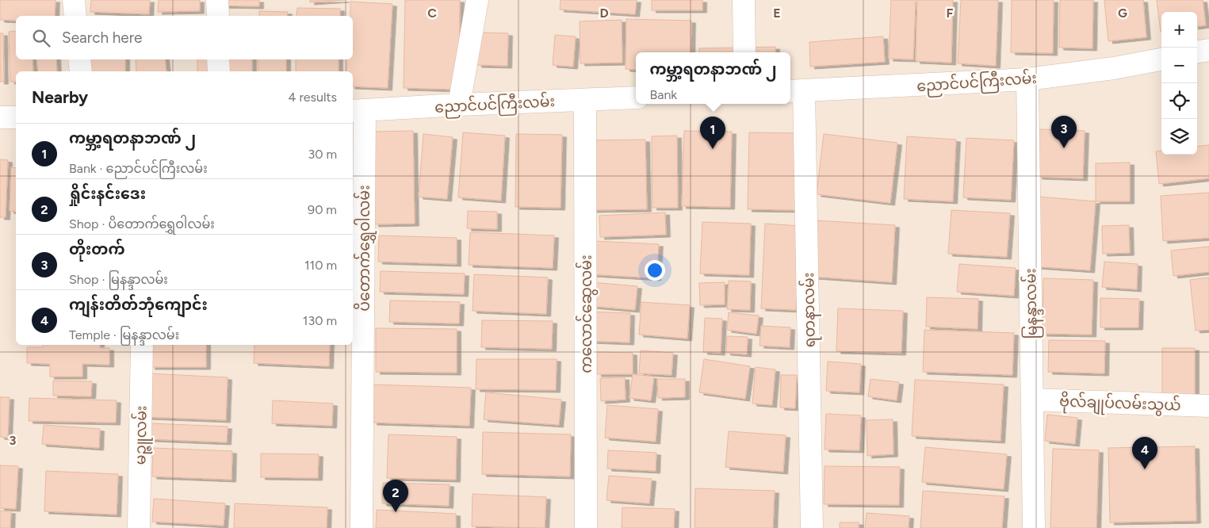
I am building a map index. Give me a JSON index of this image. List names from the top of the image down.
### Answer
{
  "streets": {
    "street": [
      "ညောင်ပင်ကြီးလမ်း",
      "ပိတောက်ရွှေဝါလမ်း",
      "မြနန္ဒာလမ်း",
      "ရတနာလမ်း",
      "ကလောင်ဆွေလမ်း",
      "ဗိုလ်ချုပ်လမ်းသွယ်",
      "မဉ္ဇူလမ်း"
    ]
  },
  "crossings": [
    ["ညောင်ပင်ကြီးလမ်း", "ပိတောက်ရွှေဝါလမ်း"],
    ["ညောင်ပင်ကြီးလမ်း", "မြနန္ဒာလမ်း"],
    ["ညောင်ပင်ကြီးလမ်း", "ရတနာလမ်း"],
    ["ညောင်ပင်ကြီးလမ်း", "ကလောင်ဆွေလမ်း"],
    ["မြနန္ဒာလမ်း", "ဗိုလ်ချုပ်လမ်းသွယ်"]
  ],
  "page": {
    "map_buttons": ["+", "−"],
    "search": "Search here",
    "popup": ["ကမ္ဘာ့ရတနာဘဏ် ၂", "Bank"],
    "heading": ["Nearby", "4 results"],
    "pins": [
      "3",
      "1",
      "4",
      "2"
    ],
    "list": [
      {
        "mark": "1",
        "name": "ကမ္ဘာ့ရတနာဘဏ် ၂",
        "note": "Bank · ညောင်ပင်ကြီးလမ်း",
        "value": "30 m"
      },
      {
        "mark": "2",
        "name": "ရှိုင်းနင်းဒေး",
        "note": "Shop · ပိတောက်ရွှေဝါလမ်း",
        "value": "90 m"
      },
      {
        "mark": "3",
        "name": "တိုးတက်",
        "note": "Shop · မြနန္ဒာလမ်း",
        "value": "110 m"
      },
      {
        "mark": "4",
        "name": "ကျန်းတိတ်ဘုံကျောင်း",
        "note": "Temple · မြနန္ဒာလမ်း",
        "value": "130 m"
      }
    ]
  },
  "grid": {
    "columns": [
      "C",
      "D",
      "E",
      "F",
      "G"
    ],
    "rows": ["3"]
  }
}
